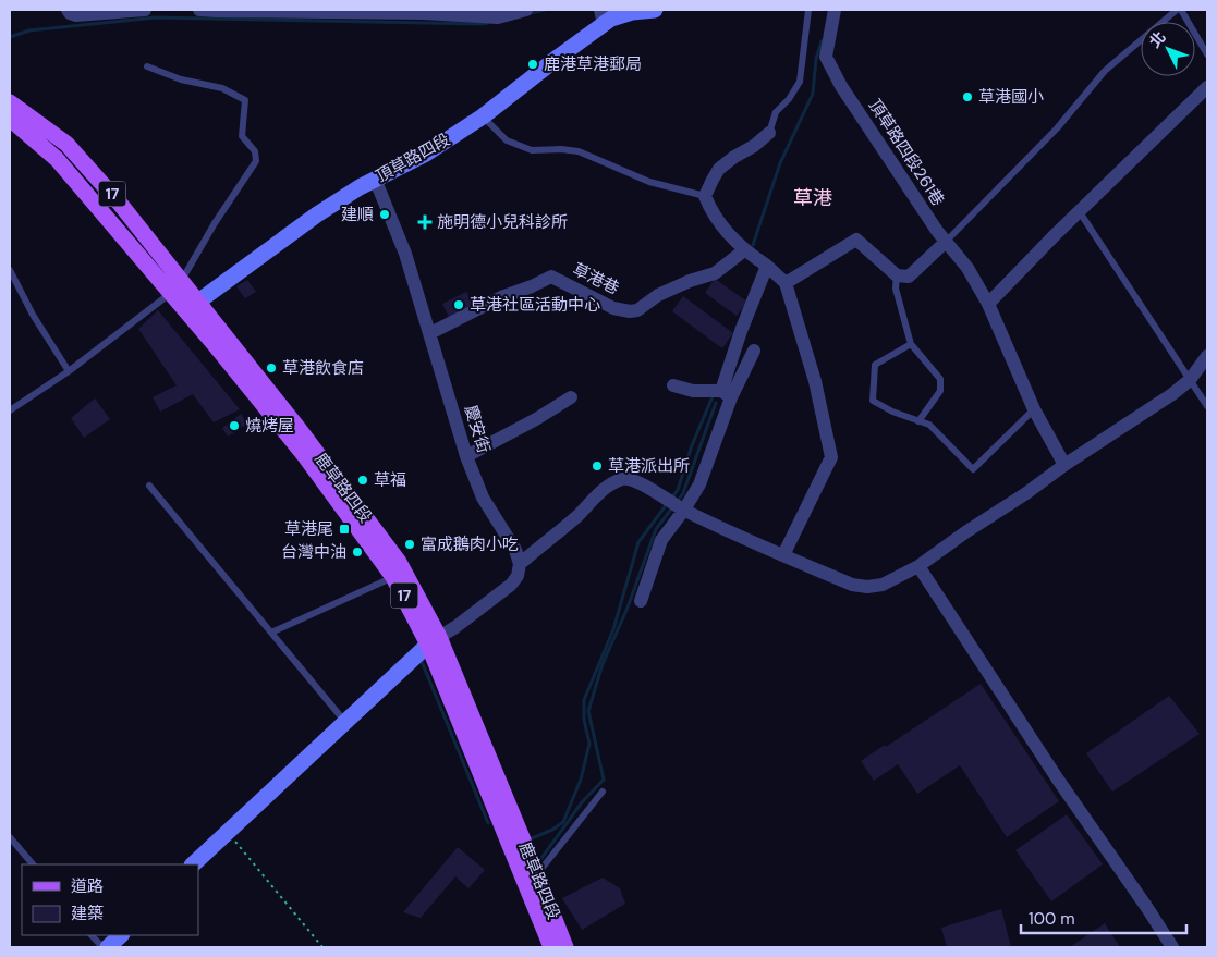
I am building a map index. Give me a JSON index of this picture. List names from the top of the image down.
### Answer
{
  "streets": {
    "main road": ["17", "鹿草路四段"],
    "street": [
      "頂草路四段261巷",
      "頂草路四段",
      "草港巷",
      "慶安街"
    ]
  },
  "crossings": [
    ["頂草路四段", "慶安街"],
    ["頂草路四段", "鹿草路四段"],
    ["草港巷", "慶安街"]
  ],
  "districts": ["草港"],
  "places": {
    "other": [
      "鹿港草港郵局",
      "草港國小",
      "建順",
      "草港社區活動中心",
      "草港飲食店",
      "燒烤屋",
      "草港派出所",
      "草福",
      "富成鵝肉小吃",
      "台灣中油"
    ],
    "health": ["施明德小兒科診所"],
    "transit": ["草港尾"]
  },
  "legend": ["道路", "建築"],
  "scale_bar": "100 m",
  "north": "top left"
}
